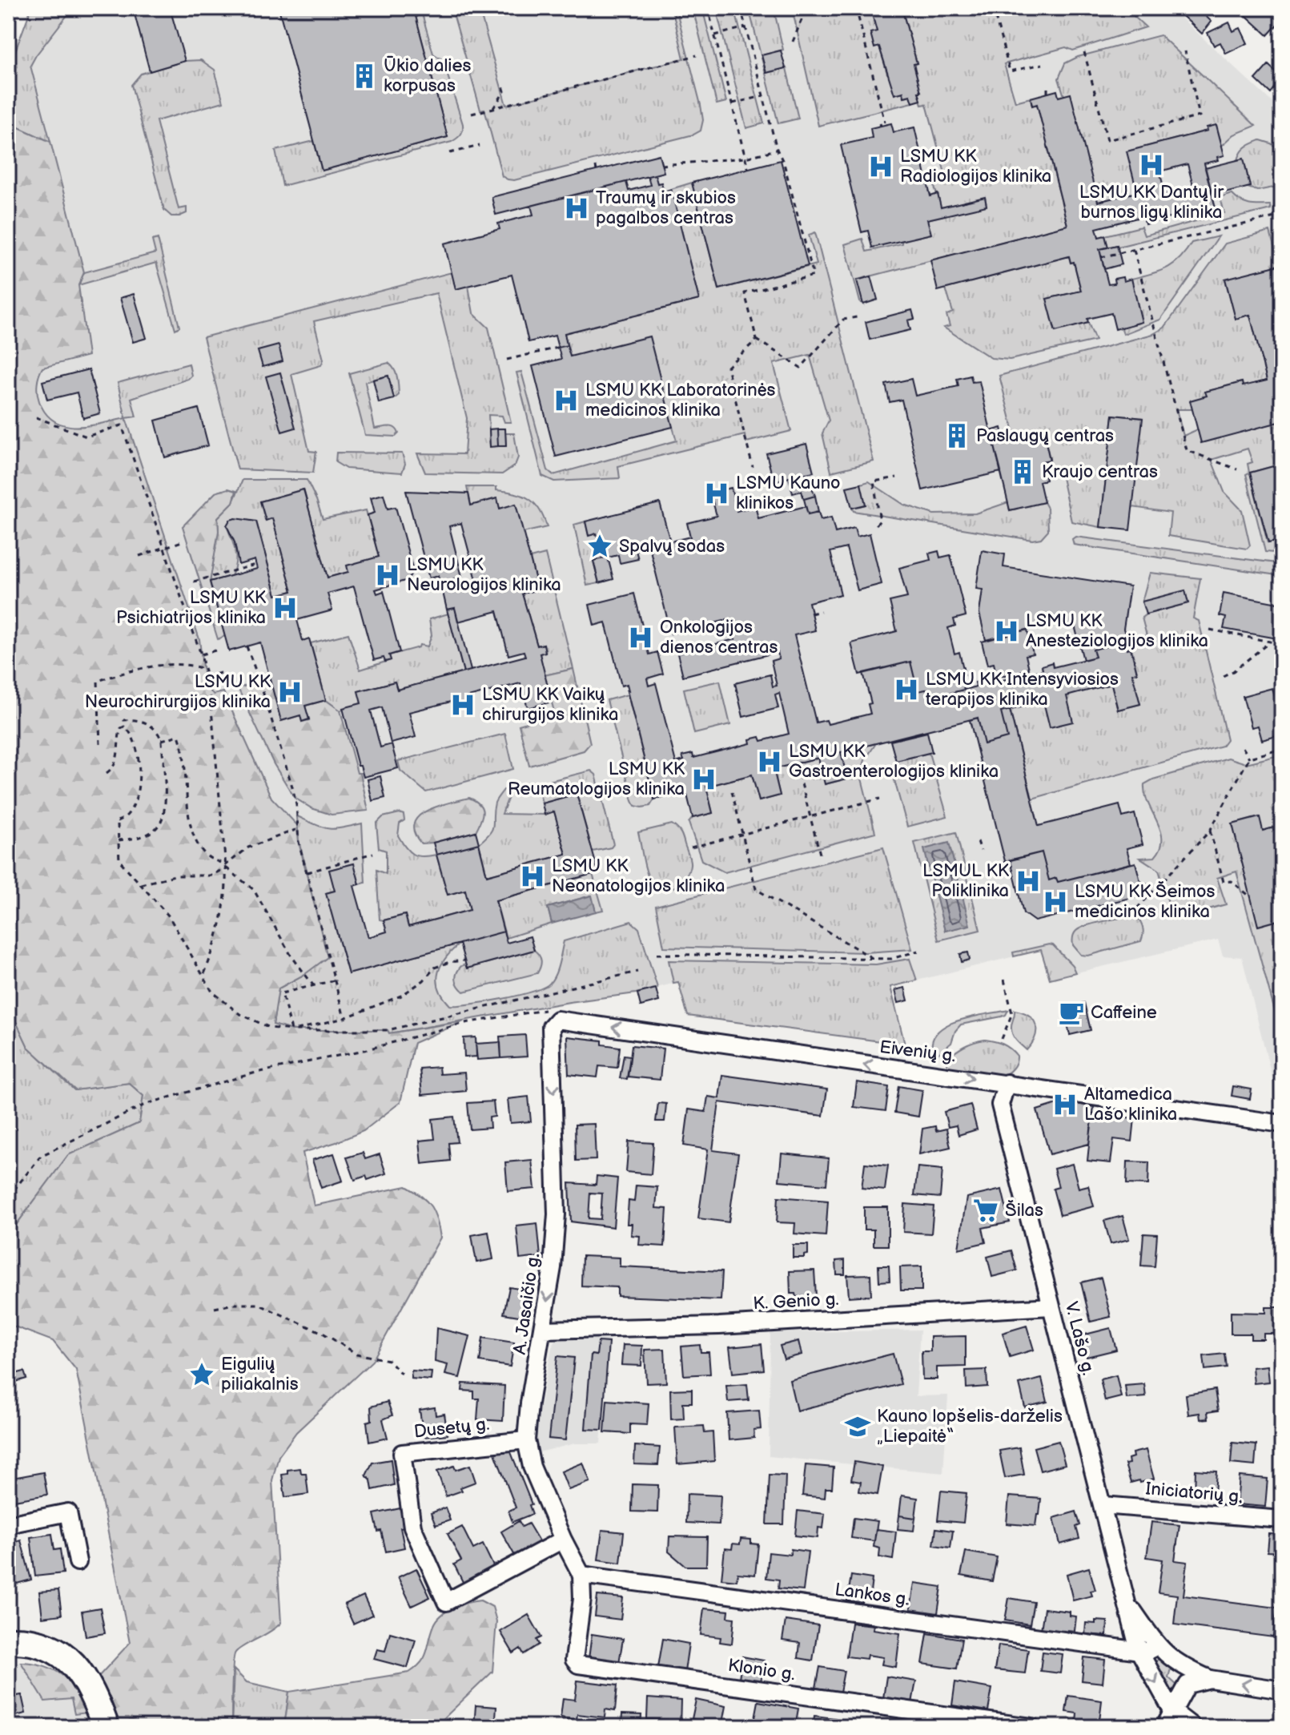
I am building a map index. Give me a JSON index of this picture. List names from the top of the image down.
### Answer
{
  "streets": {
    "street": [
      "Eivenių g.",
      "K. Genio g.",
      "A. Jasaičio g.",
      "V. Lašo g.",
      "Dusetų g.",
      "Iniciatorių g.",
      "Lankos g.",
      "Klonio g."
    ]
  },
  "crossings": [
    ["Eivenių g.", "A. Jasaičio g."],
    ["Eivenių g.", "V. Lašo g."],
    ["K. Genio g.", "A. Jasaičio g."],
    ["K. Genio g.", "V. Lašo g."],
    ["A. Jasaičio g.", "Dusetų g."],
    ["A. Jasaičio g.", "Lankos g."],
    ["A. Jasaičio g.", "Klonio g."],
    ["V. Lašo g.", "Iniciatorių g."],
    ["V. Lašo g.", "Lankos g."],
    ["Lankos g.", "Klonio g."]
  ],
  "one_way": ["A. Jasaičio g."],
  "places": {
    "building": ["Ūkio dalies korpusas", "Paslaugų centras", "Kraujo centras"],
    "hospital": [
      "LSMU KK Dantų ir burnos ligų klinika",
      "LSMU KK Radiologijos klinika",
      "Traumų ir skubios pagalbos centras",
      "LSMU KK Laboratorinės medicinos klinika",
      "LSMU Kauno klinikos",
      "LSMU KK Neurologijos klinika",
      "LSMU KK Psichiatrijos klinika",
      "LSMU KK Anesteziologijos klinika",
      "Onkologijos dienos centras",
      "LSMU KK Intensyviosios terapijos klinika",
      "LSMU KK Neurochirurgijos klinika",
      "LSMU KK Vaikų chirurgijos klinika",
      "LSMU KK Gastroenterologijos klinika",
      "LSMU KK Reumatologijos klinika",
      "LSMU KK Neonatologijos klinika",
      "LSMUL KK Poliklinika",
      "LSMU KK Šeimos medicinos klinika",
      "Altamedica Lašo klinika"
    ],
    "place": ["Spalvų sodas", "Eigulių piliakalnis"],
    "cafe": ["Caffeine"],
    "supermarket": ["Šilas"],
    "school or university": ["Kauno lopšelis-darželis „Liepaitė“"]
  }
}
